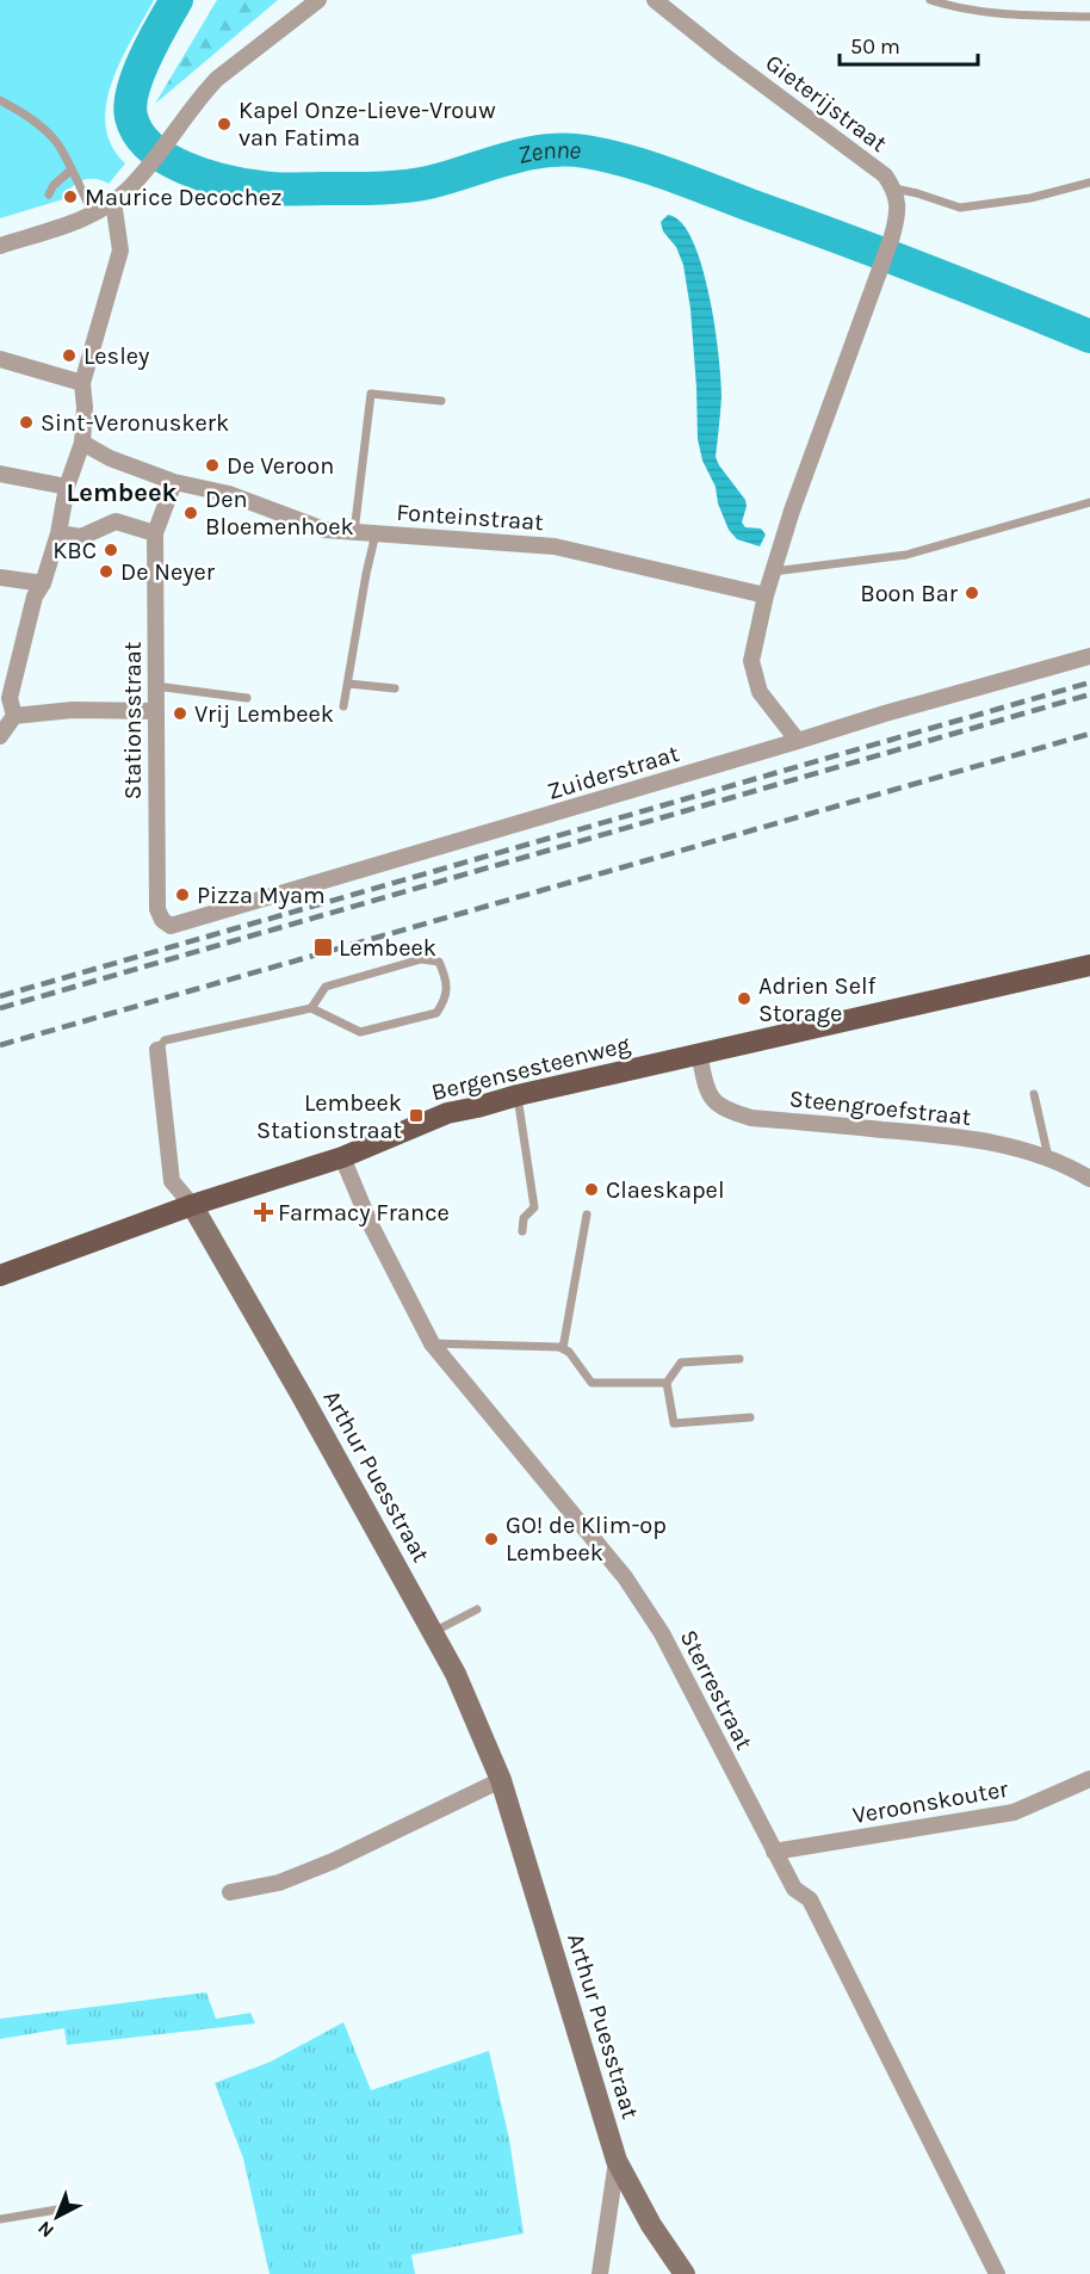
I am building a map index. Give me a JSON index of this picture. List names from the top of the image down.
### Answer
{
  "streets": {
    "main road": ["Bergensesteenweg"],
    "street": [
      "Gieterijstraat",
      "Fonteinstraat",
      "Stationsstraat",
      "Zuiderstraat",
      "Steengroefstraat",
      "Arthur Puesstraat",
      "Sterrestraat",
      "Veroonskouter"
    ]
  },
  "crossings": [
    ["Stationsstraat", "Zuiderstraat"],
    ["Bergensesteenweg", "Steengroefstraat"],
    ["Bergensesteenweg", "Arthur Puesstraat"],
    ["Bergensesteenweg", "Sterrestraat"],
    ["Sterrestraat", "Veroonskouter"]
  ],
  "districts": ["Lembeek"],
  "water": ["Zenne"],
  "places": {
    "other": [
      "Kapel Onze-Lieve-Vrouw van Fatima",
      "Maurice Decochez",
      "Lesley",
      "Sint-Veronuskerk",
      "De Veroon",
      "Den Bloemenhoek",
      "KBC",
      "De Neyer",
      "Boon Bar",
      "Vrij Lembeek",
      "Pizza Myam",
      "Adrien Self Storage",
      "Claeskapel",
      "GO! de Klim-op Lembeek"
    ],
    "transit": ["Lembeek", "Lembeek Stationstraat"],
    "health": ["Farmacy France"]
  },
  "scale_bar": "50 m",
  "north": "bottom left"
}
